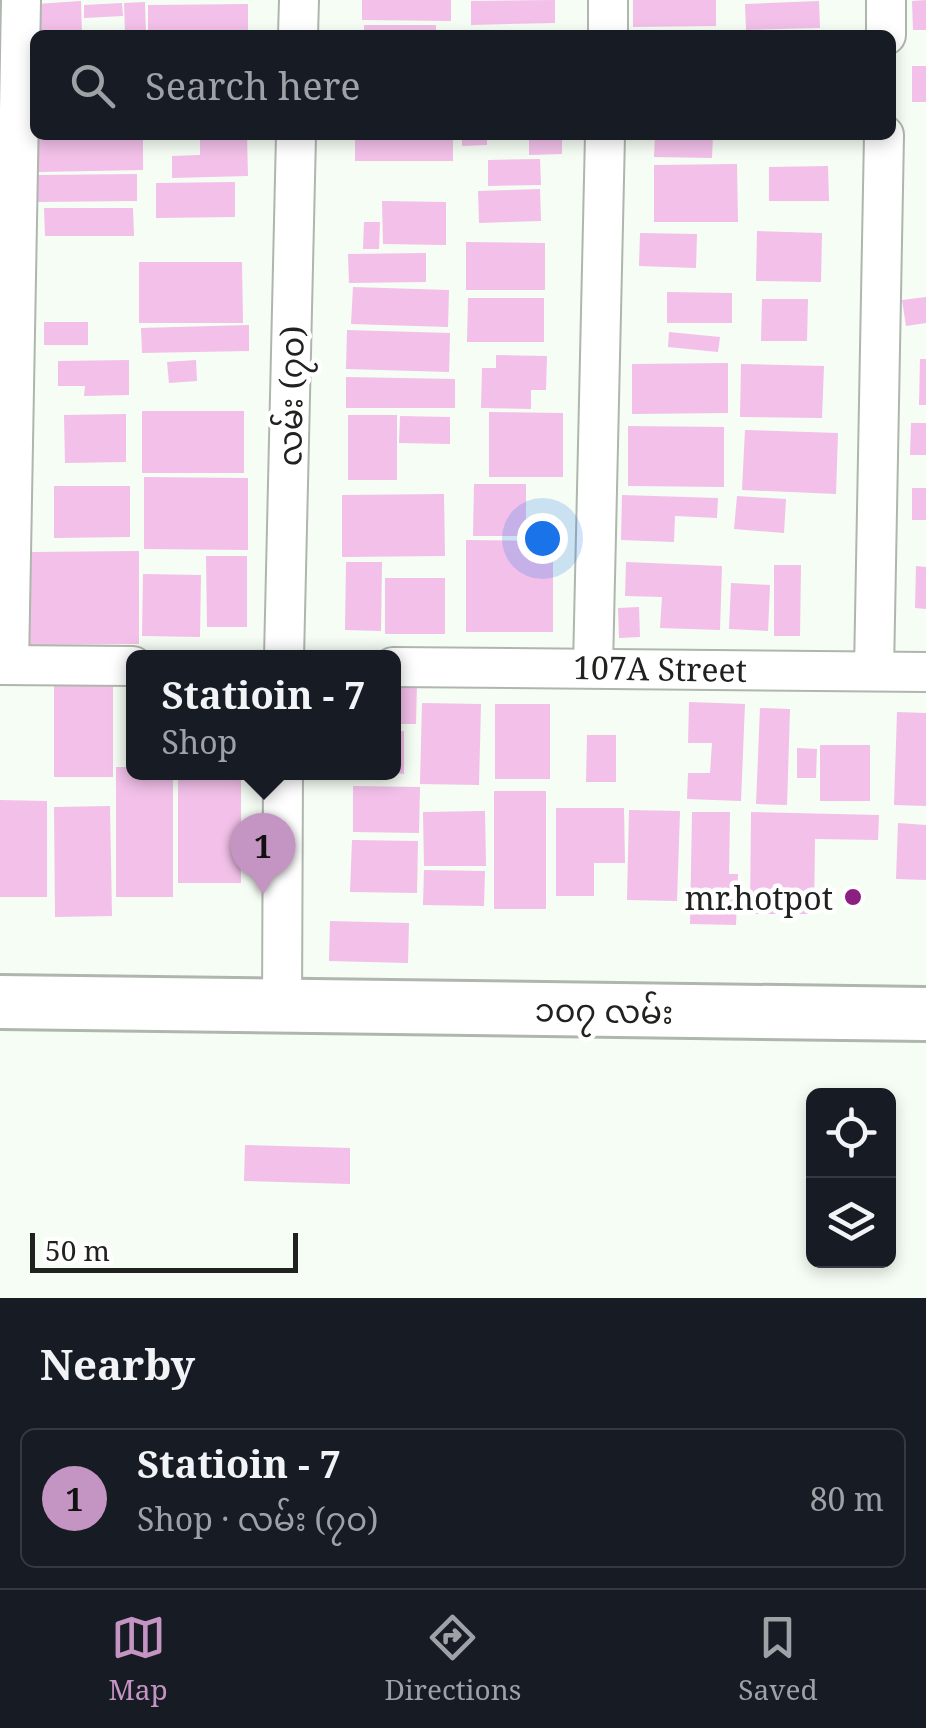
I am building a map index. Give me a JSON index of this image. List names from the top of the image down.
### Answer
{
  "streets": {
    "main road": ["၁၀၇ လမ်း"],
    "street": ["လမ်း (၇၀)", "107A Street"]
  },
  "places": ["mr.hotpot"],
  "scale_bar": "50 m",
  "page": {
    "search": "Search here",
    "popup": ["Statioin - 7", "Shop"],
    "pins": "1",
    "scale": "50 m",
    "heading": "Nearby",
    "list": [
      {
        "mark": "1",
        "name": "Statioin - 7",
        "note": "Shop · လမ်း (၇၀)",
        "value": "80 m"
      }
    ],
    "nav": ["Map", "Directions", "Saved"]
  }
}
